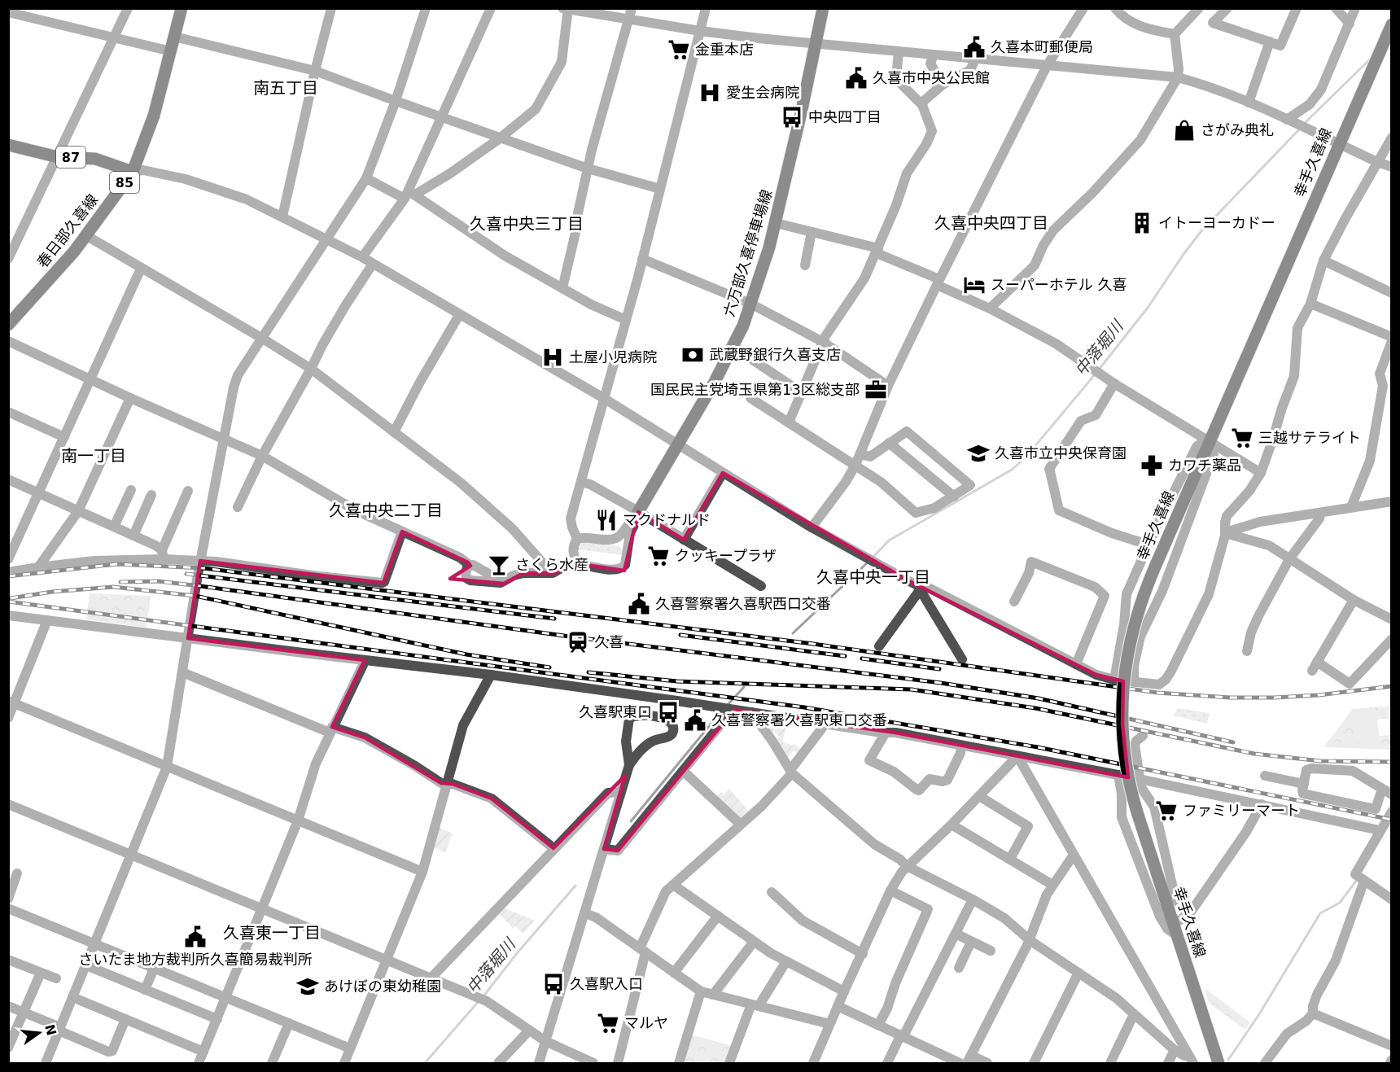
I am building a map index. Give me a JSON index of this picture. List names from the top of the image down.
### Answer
{
  "streets": {
    "main road": [
      "87",
      "幸手久喜線",
      "85",
      "春日部久喜線",
      "六万部久喜停車場線"
    ]
  },
  "crossings": [
    ["87", "春日部久喜線"]
  ],
  "districts": [
    "南五丁目",
    "久喜中央四丁目",
    "久喜中央三丁目",
    "南一丁目",
    "久喜中央二丁目",
    "久喜中央一丁目",
    "久喜東一丁目"
  ],
  "water": ["中落堀川"],
  "places": {
    "public building": [
      "久喜本町郵便局",
      "久喜市中央公民館",
      "久喜警察署久喜駅西口交番",
      "久喜警察署久喜駅東口交番",
      "さいたま地方裁判所久喜簡易裁判所"
    ],
    "supermarket": [
      "金重本店",
      "三越サテライト",
      "クッキープラザ",
      "ファミリーマート",
      "マルヤ"
    ],
    "hospital": ["愛生会病院", "土屋小児病院"],
    "bus stop": ["中央四丁目", "久喜駅東口", "久喜駅入口"],
    "shop": ["さがみ典礼"],
    "building": ["イトーヨーカドー"],
    "hotel": ["スーパーホテル 久喜"],
    "bank": ["武蔵野銀行久喜支店"],
    "office": ["国民民主党埼玉県第13区総支部"],
    "school or university": ["久喜市立中央保育園", "あけぼの東幼稚園"],
    "pharmacy": ["カワチ薬品"],
    "restaurant": ["マクドナルド"],
    "bar": ["さくら水産"],
    "station": ["久喜"]
  },
  "north": "right"
}
